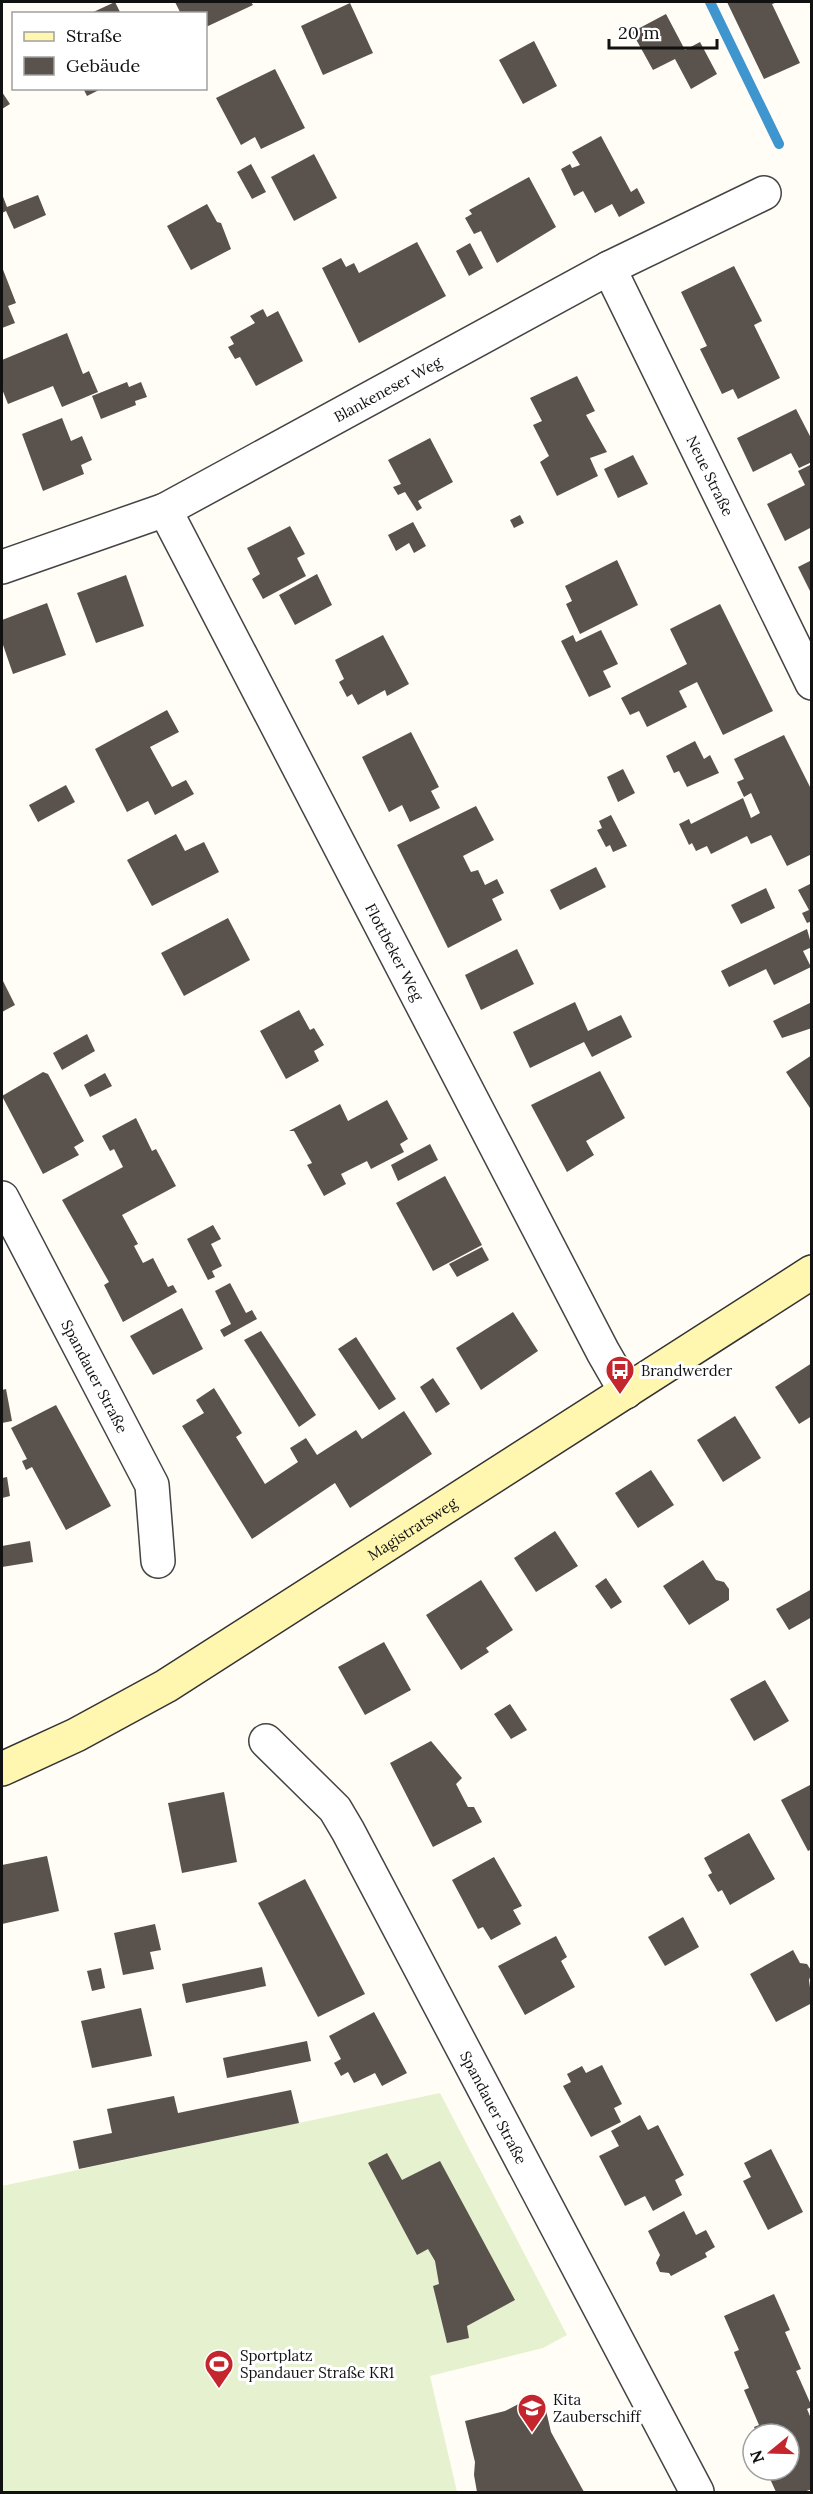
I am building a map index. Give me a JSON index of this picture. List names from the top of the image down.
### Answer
{
  "streets": {
    "street": [
      "Blankeneser Weg",
      "Neue Straße",
      "Flottbeker Weg",
      "Spandauer Straße",
      "Magistratsweg"
    ]
  },
  "crossings": [
    ["Blankeneser Weg", "Neue Straße"],
    ["Blankeneser Weg", "Flottbeker Weg"],
    ["Flottbeker Weg", "Magistratsweg"]
  ],
  "places": {
    "bus stop": ["Brandwerder"],
    "sports": ["Sportplatz Spandauer Straße KR1"],
    "school or university": ["Kita Zauberschiff"]
  },
  "legend": ["Straße", "Gebäude"],
  "scale_bar": "20 m",
  "north": "left"
}
